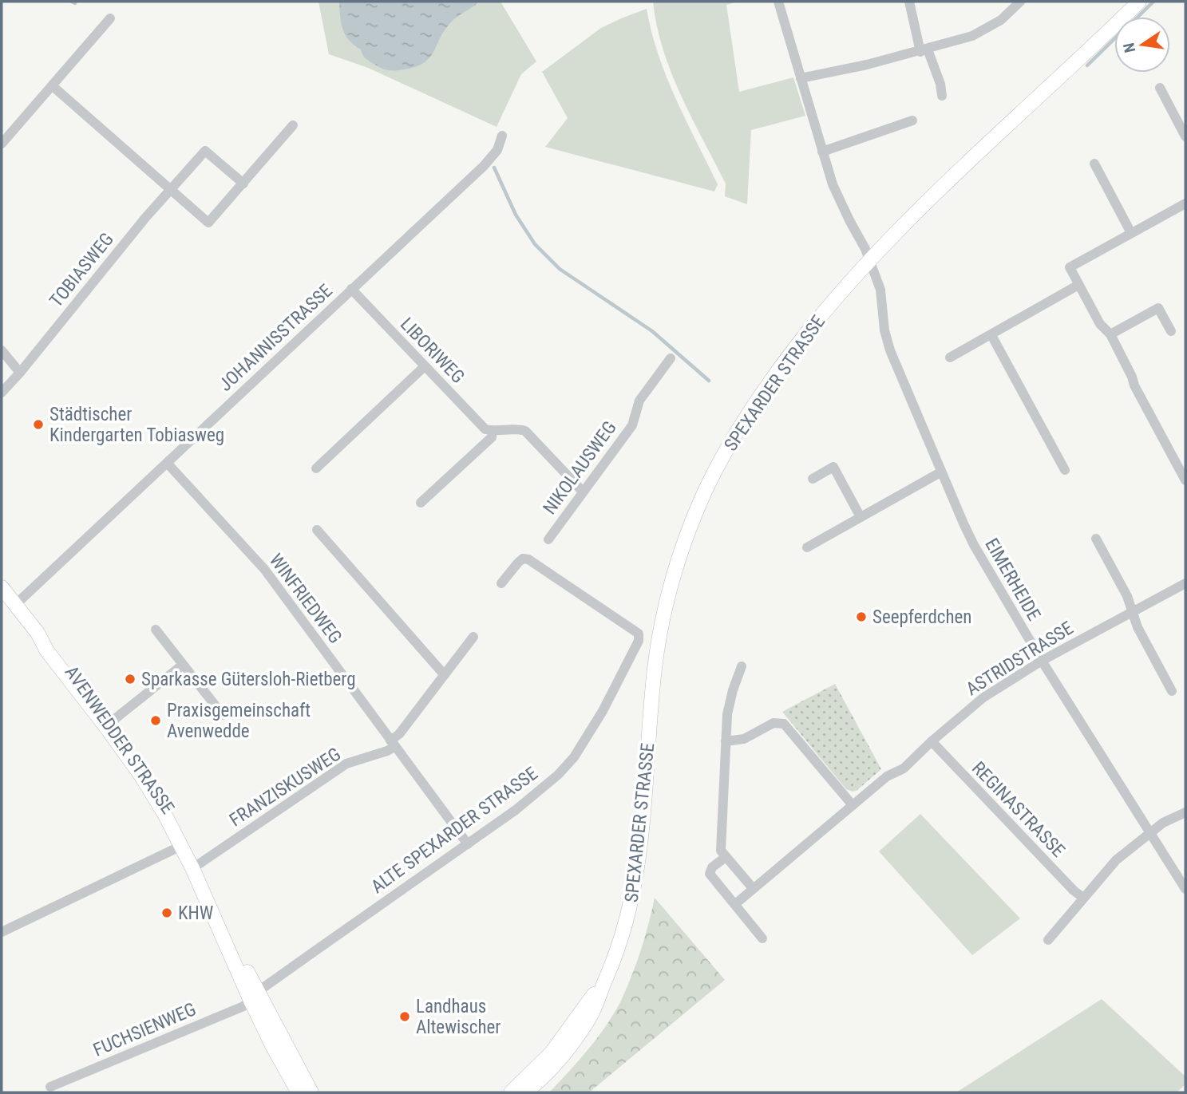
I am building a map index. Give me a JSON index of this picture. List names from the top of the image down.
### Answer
{
  "streets": {
    "main road": ["SPEXARDER STRASSE", "AVENWEDDER STRASSE"],
    "street": [
      "TOBIASWEG",
      "JOHANNISSTRASSE",
      "LIBORIWEG",
      "NIKOLAUSWEG",
      "EIMERHEIDE",
      "WINFRIEDWEG",
      "ASTRIDSTRASSE",
      "FRANZISKUSWEG",
      "REGINASTRASSE",
      "ALTE SPEXARDER STRASSE",
      "FUCHSIENWEG"
    ]
  },
  "crossings": [
    ["JOHANNISSTRASSE", "LIBORIWEG"],
    ["JOHANNISSTRASSE", "WINFRIEDWEG"],
    ["JOHANNISSTRASSE", "AVENWEDDER STRASSE"],
    ["SPEXARDER STRASSE", "EIMERHEIDE"],
    ["EIMERHEIDE", "ASTRIDSTRASSE"],
    ["WINFRIEDWEG", "FRANZISKUSWEG"],
    ["WINFRIEDWEG", "ALTE SPEXARDER STRASSE"],
    ["ASTRIDSTRASSE", "REGINASTRASSE"],
    ["AVENWEDDER STRASSE", "FRANZISKUSWEG"],
    ["AVENWEDDER STRASSE", "ALTE SPEXARDER STRASSE"],
    ["AVENWEDDER STRASSE", "FUCHSIENWEG"],
    ["ALTE SPEXARDER STRASSE", "FUCHSIENWEG"]
  ],
  "places": [
    "Städtischer Kindergarten Tobiasweg",
    "Seepferdchen",
    "Sparkasse Gütersloh-Rietberg",
    "Praxisgemeinschaft Avenwedde",
    "KHW",
    "Landhaus Altewischer"
  ],
  "north": "left"
}
